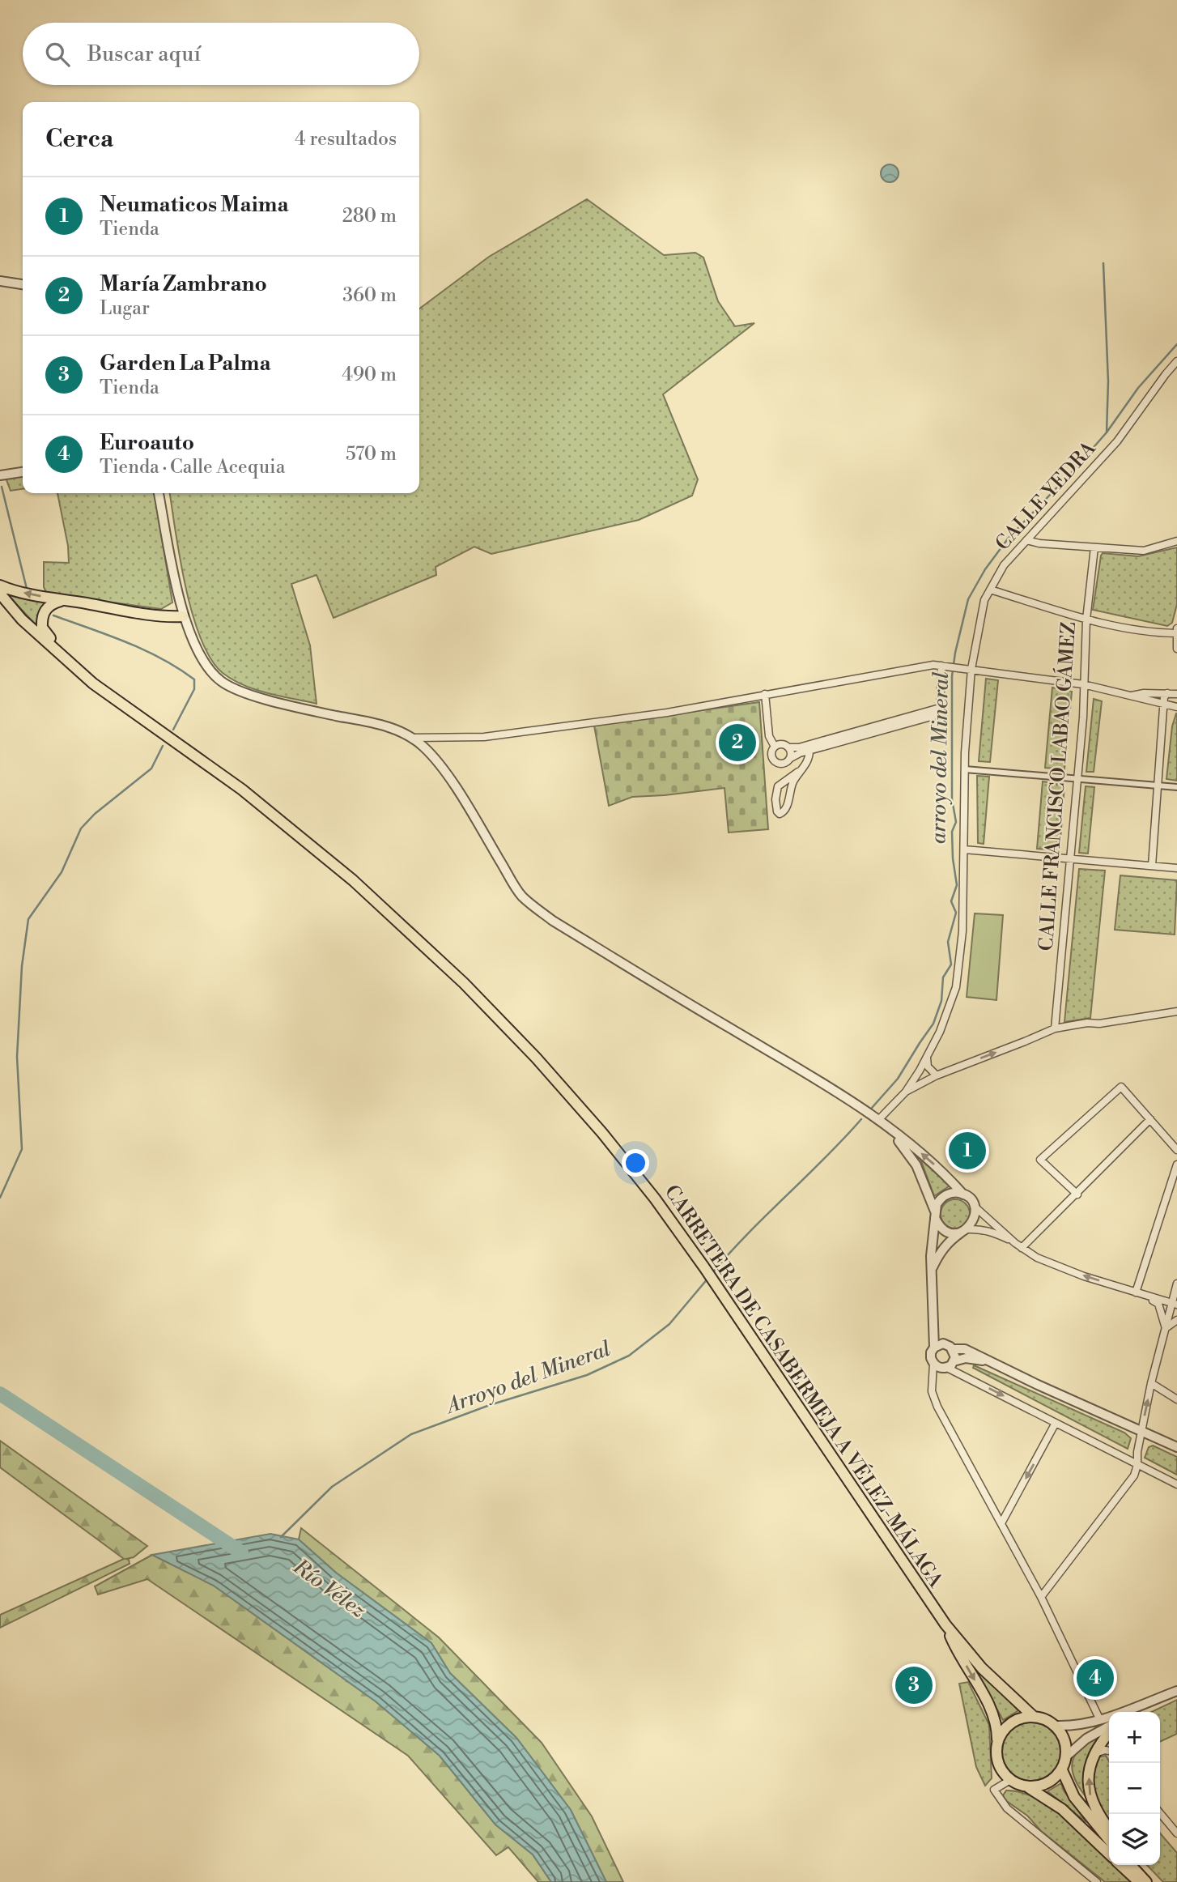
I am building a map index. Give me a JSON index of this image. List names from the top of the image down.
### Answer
{
  "streets": {
    "main road": ["CARRETERA DE CASABERMEJA A VÉLEZ-MÁLAGA"],
    "street": ["CALLE YEDRA", "CALLE FRANCISCO LABAO GÁMEZ"]
  },
  "water": ["arroyo del Mineral", "Arroyo del Mineral", "Río Vélez"],
  "page": {
    "search": "Buscar aquí",
    "heading": ["Cerca", "4 resultados"],
    "list": [
      {
        "mark": "1",
        "name": "Neumaticos Maima",
        "note": "Tienda",
        "value": "280 m"
      },
      {
        "mark": "2",
        "name": "María Zambrano",
        "note": "Lugar",
        "value": "360 m"
      },
      {
        "mark": "3",
        "name": "Garden La Palma",
        "note": "Tienda",
        "value": "490 m"
      },
      {
        "mark": "4",
        "name": "Euroauto",
        "note": "Tienda · Calle Acequia",
        "value": "570 m"
      }
    ],
    "pins": [
      "2",
      "1",
      "4",
      "3"
    ],
    "map_buttons": ["+", "−"]
  }
}
